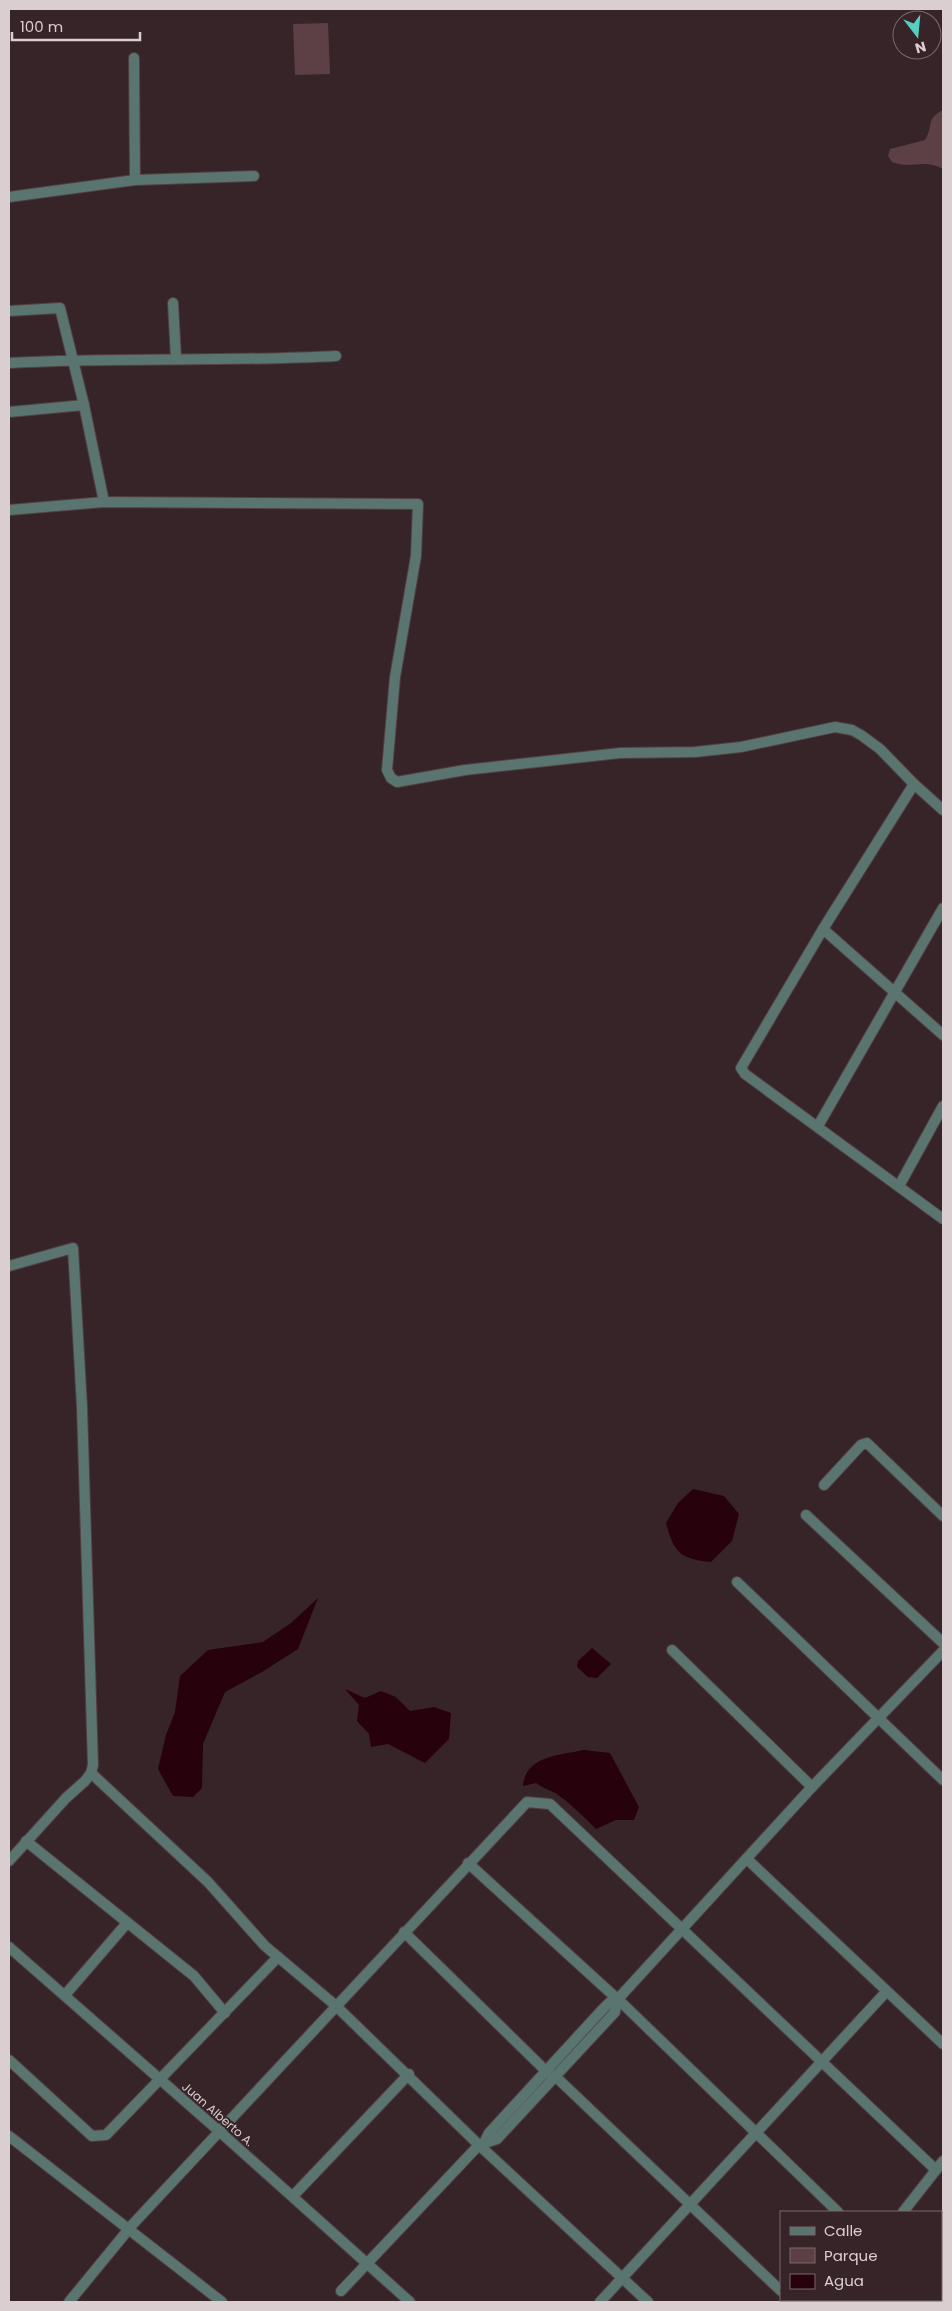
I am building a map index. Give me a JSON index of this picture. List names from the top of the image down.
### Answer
{
  "streets": {
    "street": ["Juan Alberto A."]
  },
  "legend": ["Calle", "Parque", "Agua"],
  "scale_bar": "100 m",
  "north": "bottom"
}
